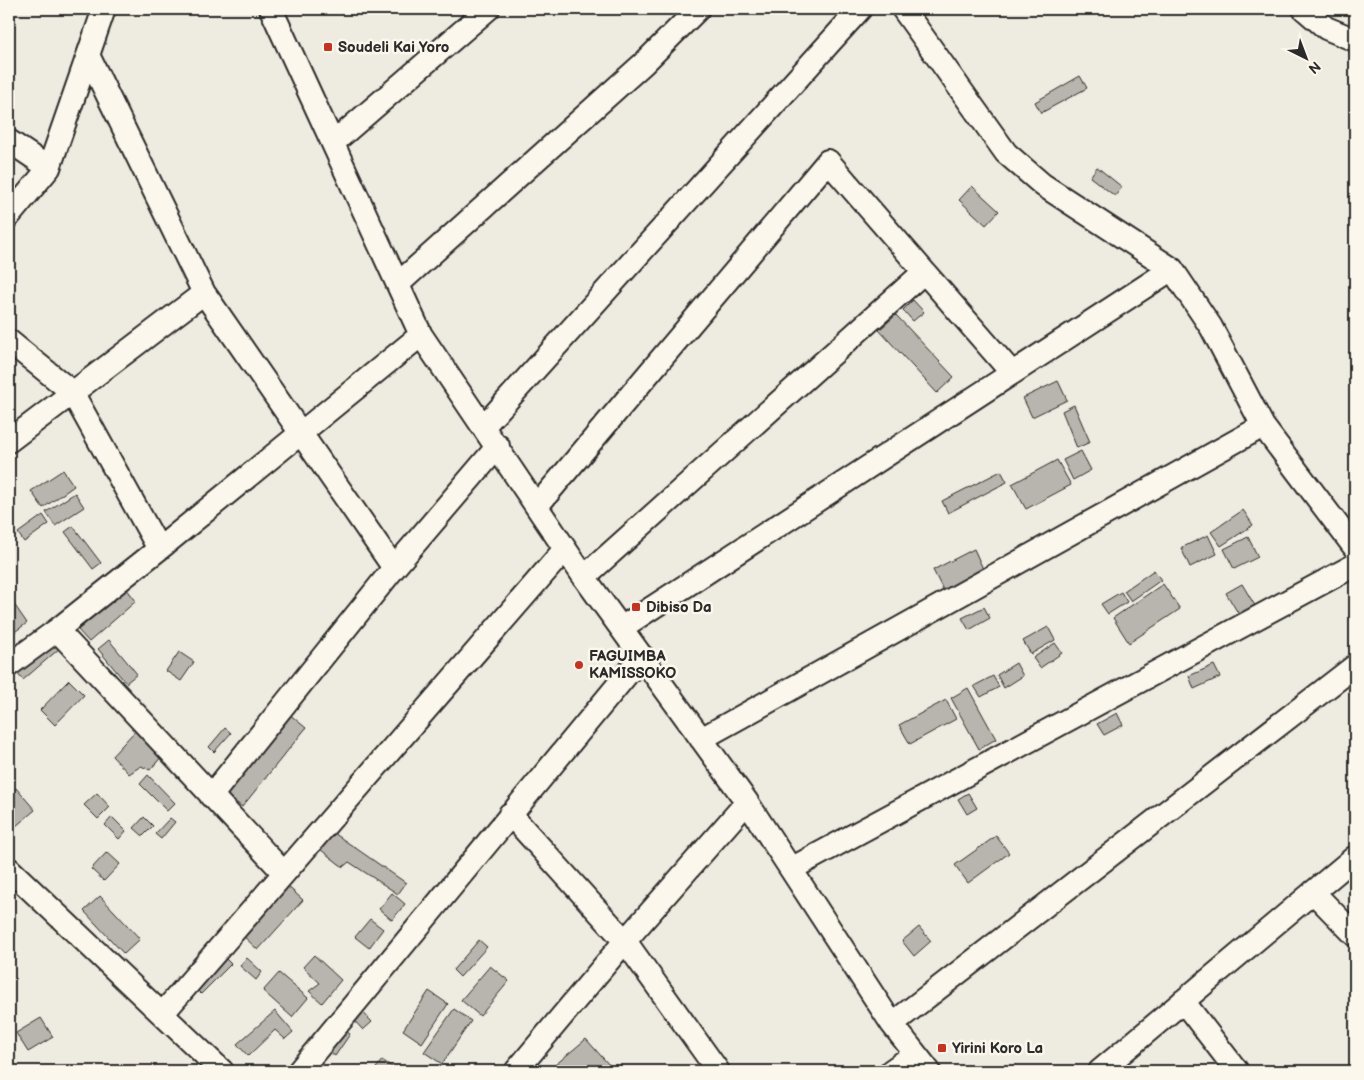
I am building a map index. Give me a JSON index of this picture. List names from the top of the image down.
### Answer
{
  "places": {
    "transit": ["Soudeli Kai Yoro", "Dibiso Da", "Yirini Koro La"],
    "other": ["FAGUIMBA KAMISSOKO"]
  },
  "north": "bottom right"
}
